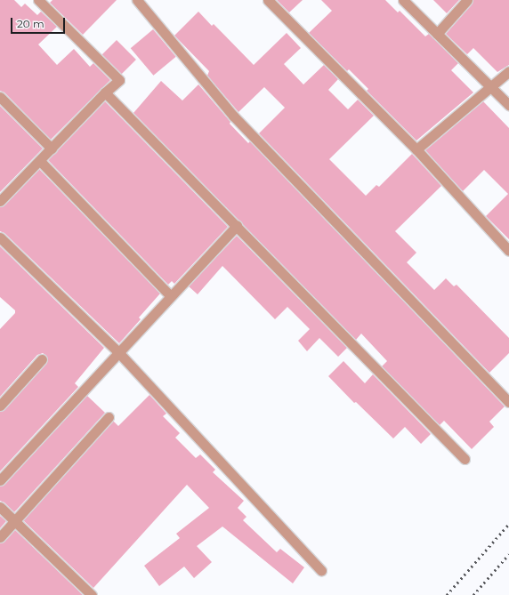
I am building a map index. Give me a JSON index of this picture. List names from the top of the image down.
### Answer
{
  "scale_bar": "20 m"
}
